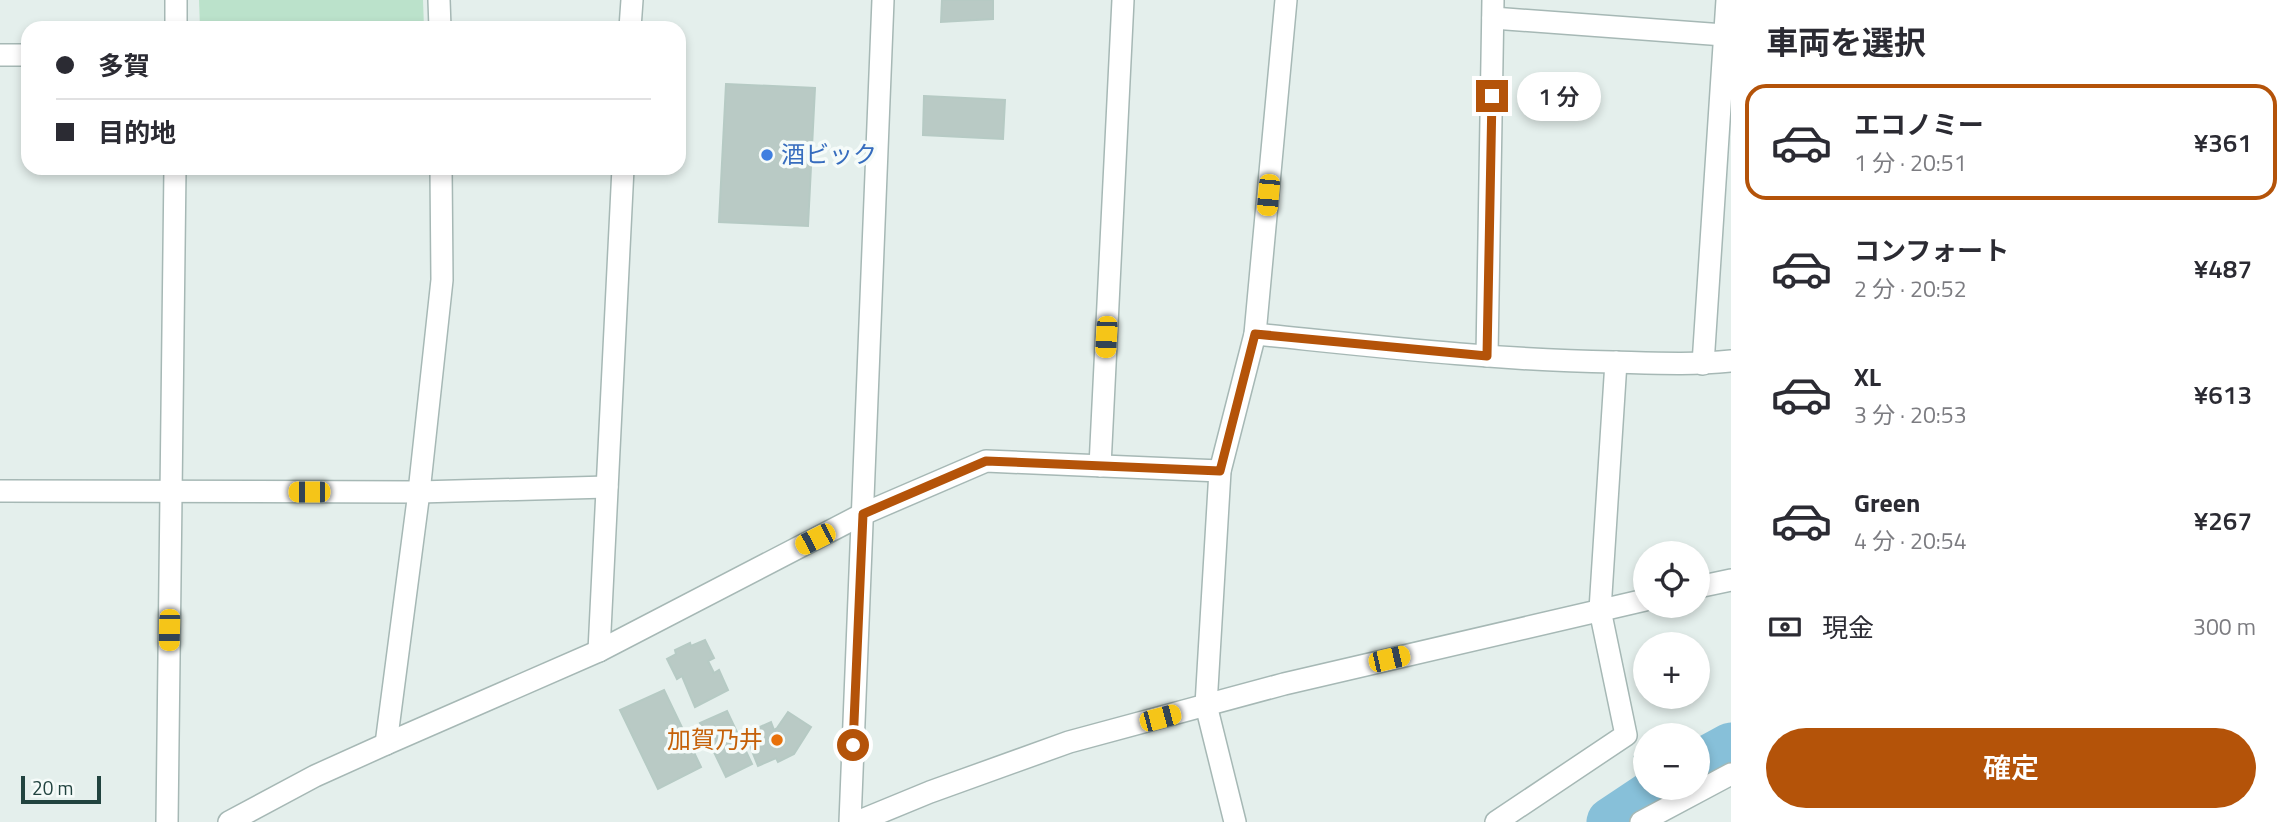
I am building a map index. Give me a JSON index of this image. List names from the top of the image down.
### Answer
{
  "places": ["酒ビック", "加賀乃井"],
  "scale_bar": "20 m",
  "page": {
    "heading": "車両を選択",
    "banner": ["多賀", "目的地"],
    "bubble": "1 分",
    "list": [
      {
        "name": "エコノミー",
        "note": "1 分 · 20:51",
        "value": "¥361"
      },
      {
        "name": "コンフォート",
        "note": "2 分 · 20:52",
        "value": "¥487"
      },
      {
        "name": "XL",
        "note": "3 分 · 20:53",
        "value": "¥613"
      },
      {
        "name": "Green",
        "note": "4 分 · 20:54",
        "value": "¥267"
      }
    ],
    "map_buttons": ["+", "−"],
    "pay": ["現金", "300 m"],
    "buttons": "確定",
    "scale": "20 m"
  }
}
